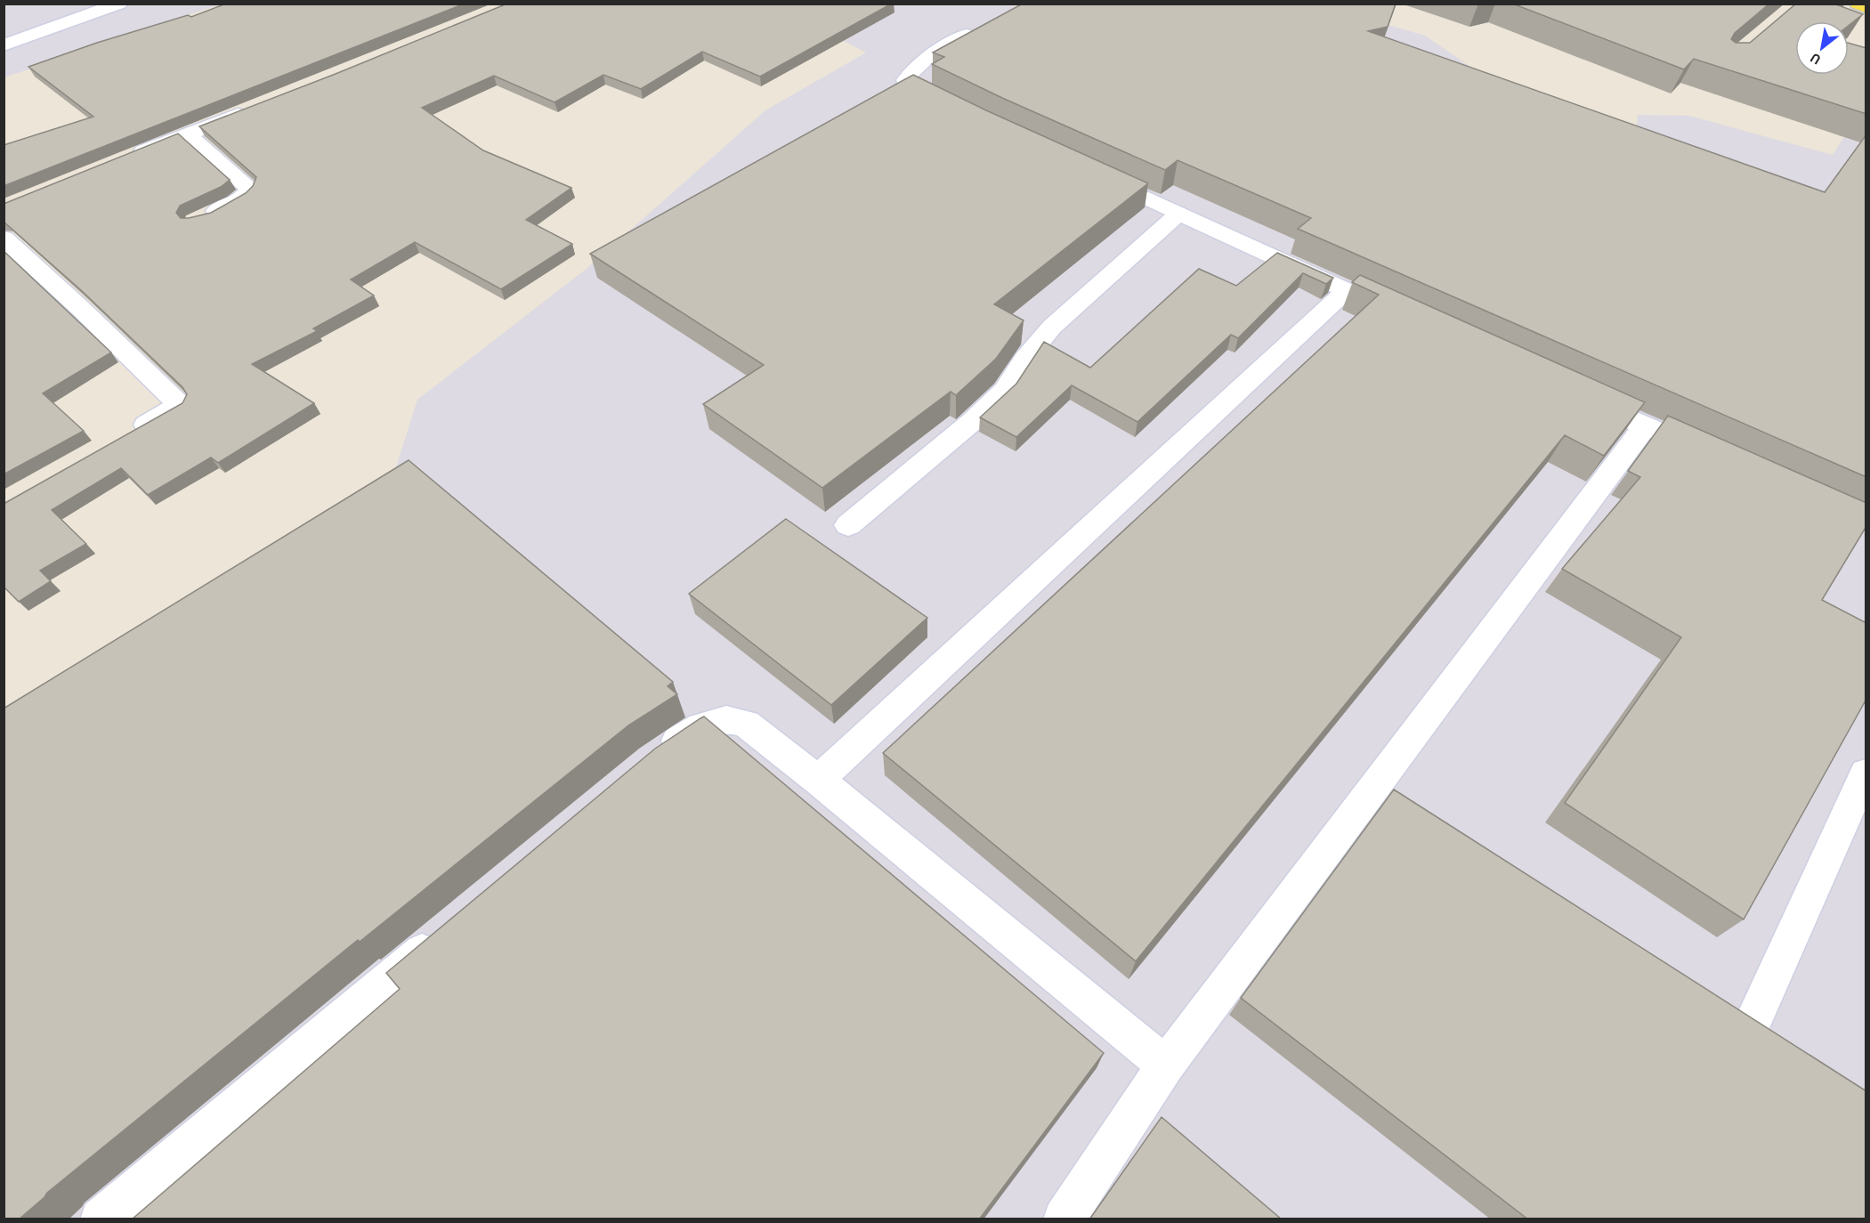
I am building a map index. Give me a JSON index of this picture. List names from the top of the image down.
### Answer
{
  "north": "bottom left"
}
